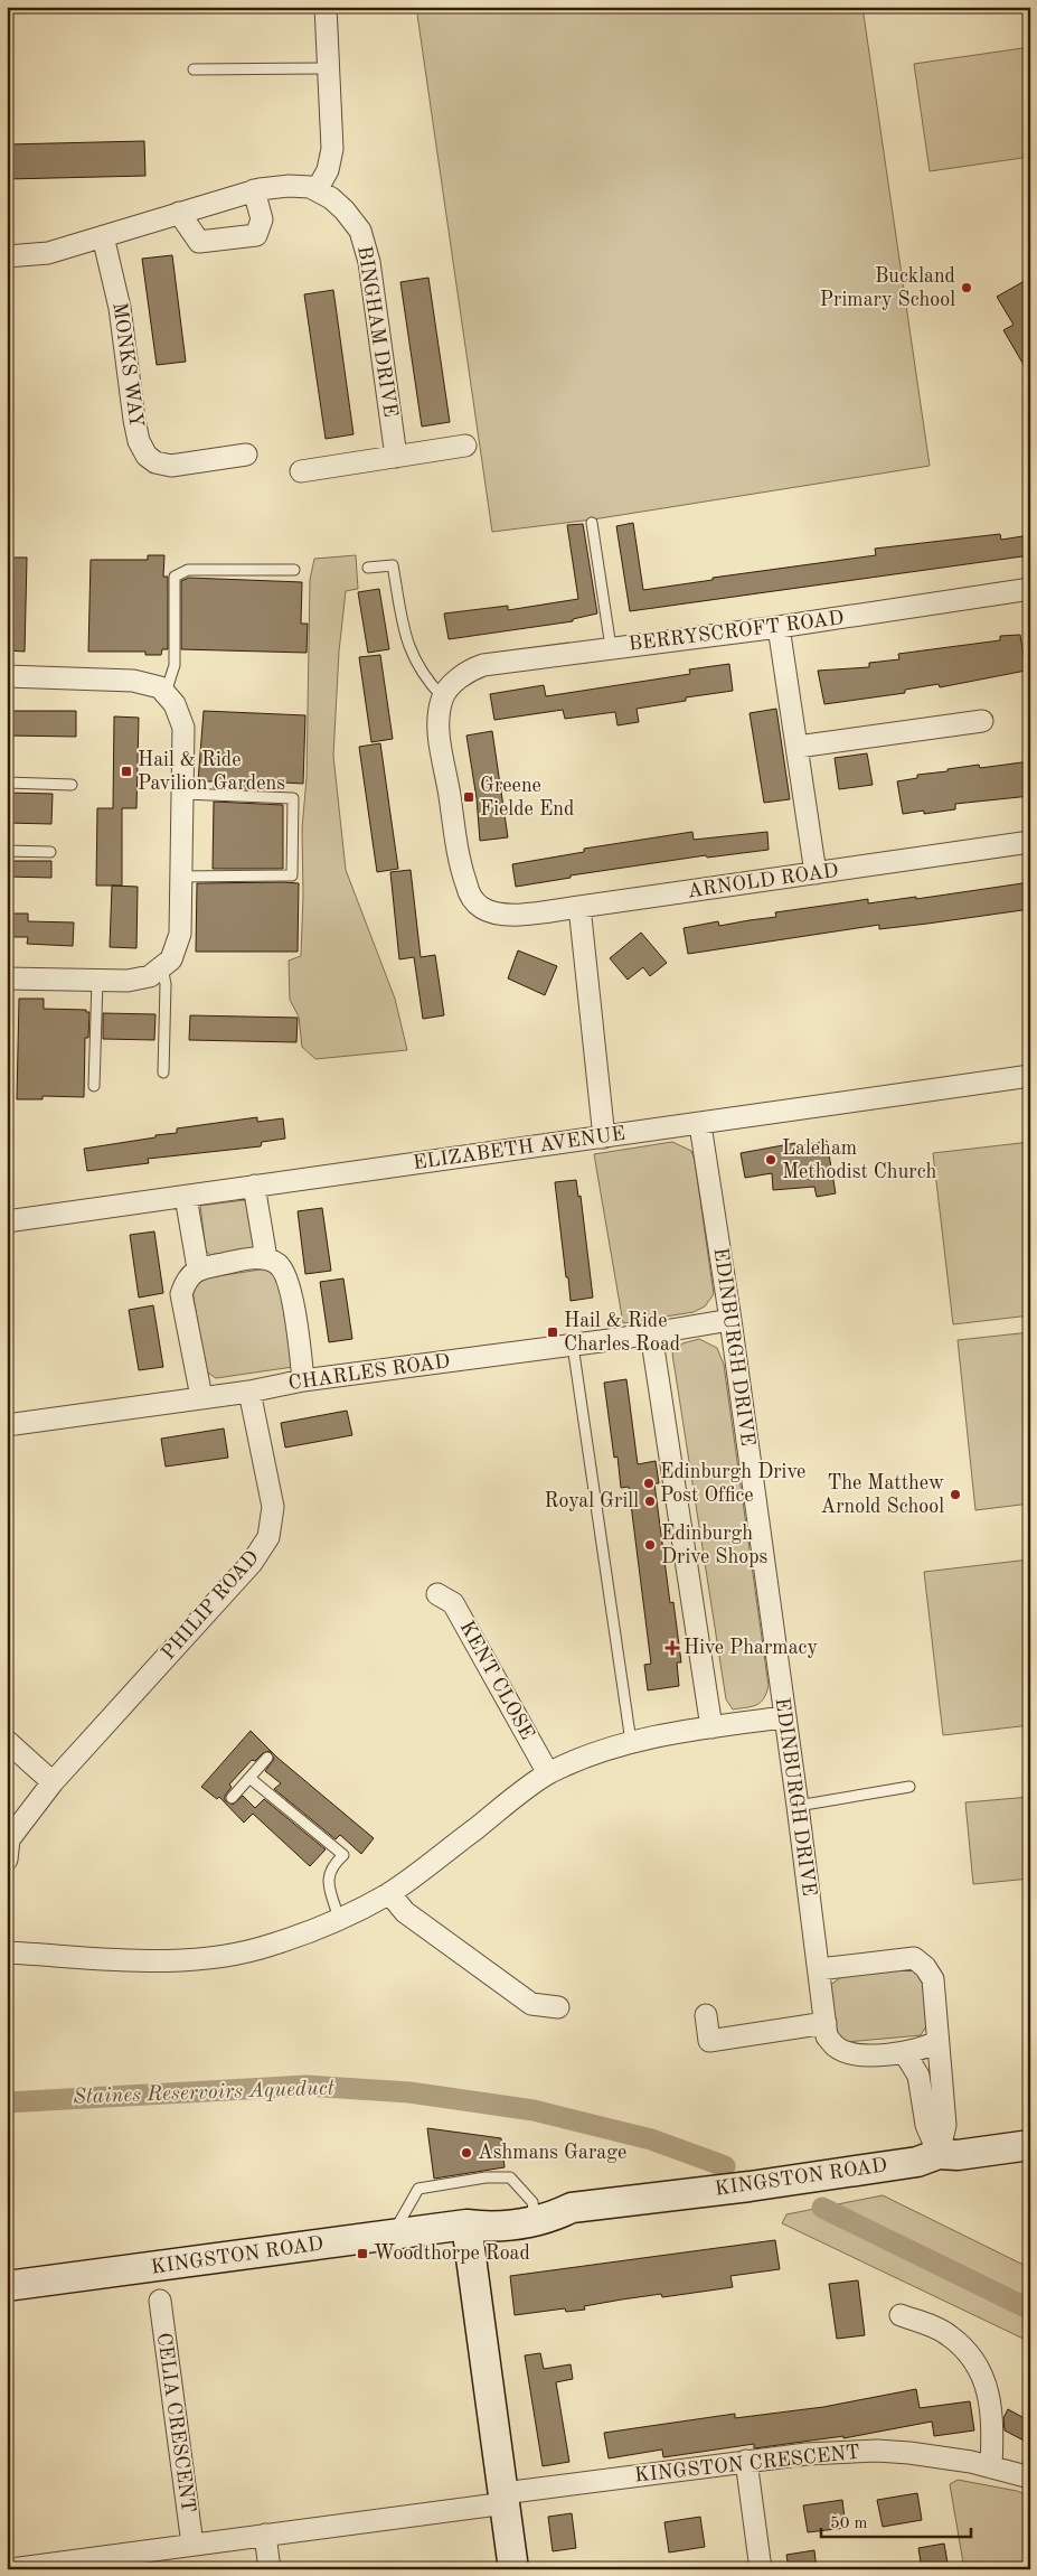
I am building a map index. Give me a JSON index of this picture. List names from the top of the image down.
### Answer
{
  "streets": {
    "street": [
      "BINGHAM DRIVE",
      "MONKS WAY",
      "BERRYSCROFT ROAD",
      "ARNOLD ROAD",
      "ELIZABETH AVENUE",
      "EDINBURGH DRIVE",
      "CHARLES ROAD",
      "PHILIP ROAD",
      "KENT CLOSE",
      "KINGSTON ROAD",
      "CELIA CRESCENT",
      "KINGSTON CRESCENT"
    ]
  },
  "crossings": [
    ["BINGHAM DRIVE", "MONKS WAY"],
    ["BERRYSCROFT ROAD", "ARNOLD ROAD"],
    ["ELIZABETH AVENUE", "EDINBURGH DRIVE"],
    ["EDINBURGH DRIVE", "CHARLES ROAD"],
    ["CHARLES ROAD", "PHILIP ROAD"]
  ],
  "water": ["Staines Reservoirs Aqueduct"],
  "places": {
    "other": [
      "Buckland Primary School",
      "Laleham Methodist Church",
      "Edinburgh Drive Post Office",
      "The Matthew Arnold School",
      "Royal Grill",
      "Edinburgh Drive Shops",
      "Ashmans Garage"
    ],
    "transit": [
      "Hail & Ride Pavilion Gardens",
      "Greene Fielde End",
      "Hail & Ride Charles Road",
      "Woodthorpe Road"
    ],
    "health": ["Hive Pharmacy"]
  },
  "scale_bar": "50 m"
}
